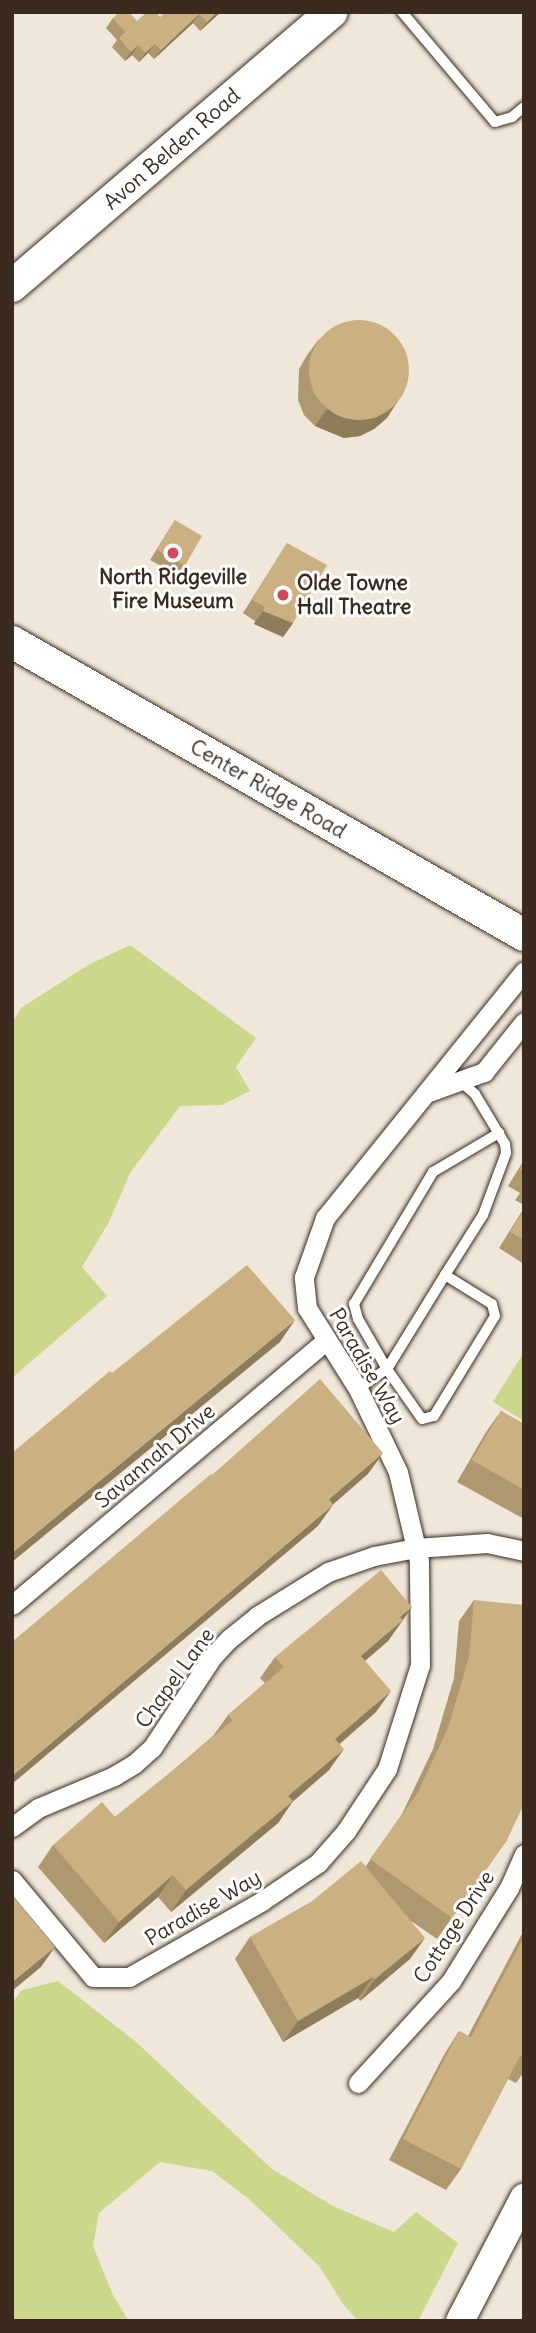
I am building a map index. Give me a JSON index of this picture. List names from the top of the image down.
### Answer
{
  "streets": {
    "main road": ["Avon Belden Road", "Center Ridge Road"],
    "street": [
      "Paradise Way",
      "Savannah Drive",
      "Chapel Lane",
      "Cottage Drive"
    ]
  },
  "crossings": [
    ["Paradise Way", "Savannah Drive"],
    ["Paradise Way", "Chapel Lane"]
  ],
  "places": ["North Ridgeville Fire Museum", "Olde Towne Hall Theatre"]
}
